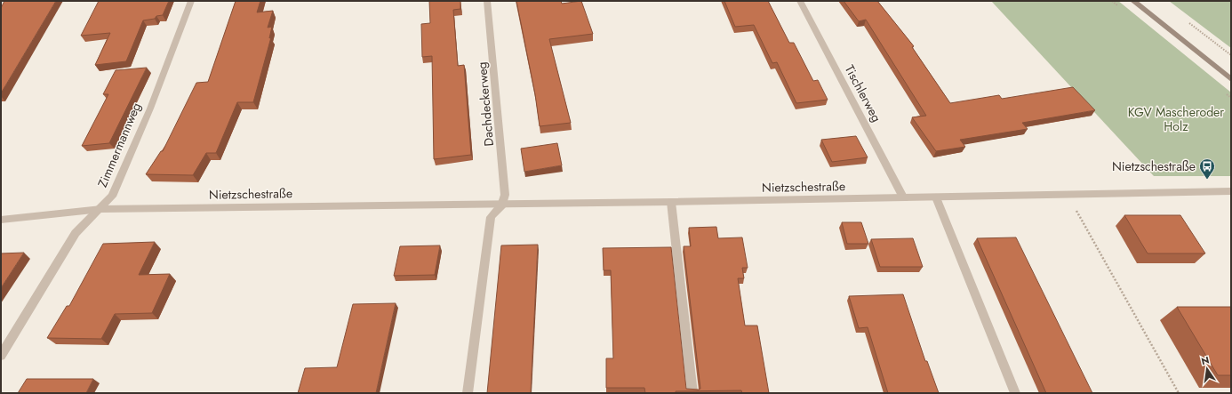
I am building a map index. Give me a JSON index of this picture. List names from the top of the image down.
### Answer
{
  "streets": {
    "street": [
      "Tischlerweg",
      "Dachdeckerweg",
      "Zimmermannweg",
      "Nietzschestraße"
    ]
  },
  "crossings": [
    ["Tischlerweg", "Nietzschestraße"],
    ["Dachdeckerweg", "Nietzschestraße"],
    ["Zimmermannweg", "Nietzschestraße"]
  ],
  "parks": ["KGV Mascheroder Holz"],
  "places": {
    "bus stop": ["Nietzschestraße"]
  },
  "north": "top"
}
